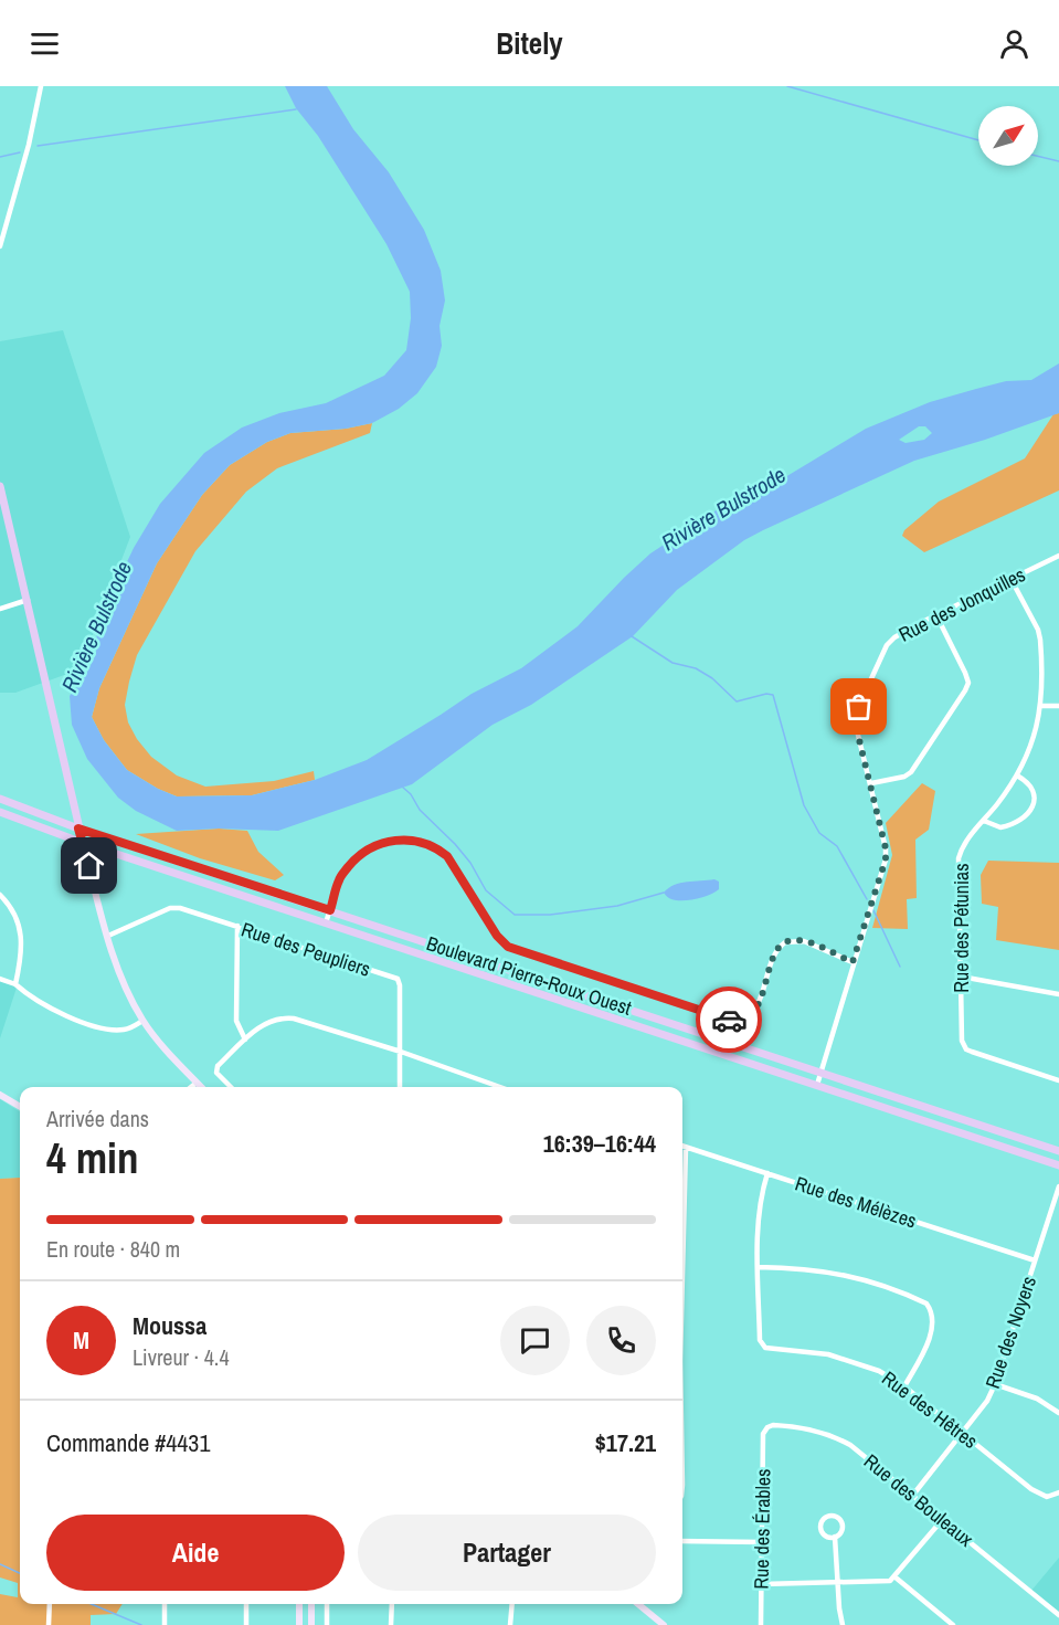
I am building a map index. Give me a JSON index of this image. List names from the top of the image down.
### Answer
{
  "streets": {
    "main road": ["Boulevard Pierre-Roux Ouest"],
    "street": [
      "Rue des Jonquilles",
      "Rue des Pétunias",
      "Rue des Peupliers",
      "Rue des Mélèzes",
      "Rue des Noyers",
      "Rue des Hêtres",
      "Rue des Bouleaux",
      "Rue des Érables"
    ]
  },
  "crossings": [
    ["Rue des Jonquilles", "Rue des Pétunias"],
    ["Rue des Jonquilles", "Boulevard Pierre-Roux Ouest"],
    ["Rue des Mélèzes", "Rue des Noyers"],
    ["Rue des Mélèzes", "Rue des Hêtres"],
    ["Rue des Noyers", "Rue des Hêtres"],
    ["Rue des Noyers", "Rue des Bouleaux"],
    ["Rue des Bouleaux", "Rue des Érables"]
  ],
  "water": ["Rivière Bulstrode"],
  "north": "top right",
  "page": {
    "header": "Bitely",
    "heading": ["4 min", "Arrivée dans", "16:39–16:44"],
    "panel": [
      "Moussa",
      "Livreur · 4.4",
      "Commande #4431",
      "$17.21"
    ],
    "bar": "En route · 840 m",
    "round": "M",
    "buttons": ["Aide", "Partager"]
  }
}
